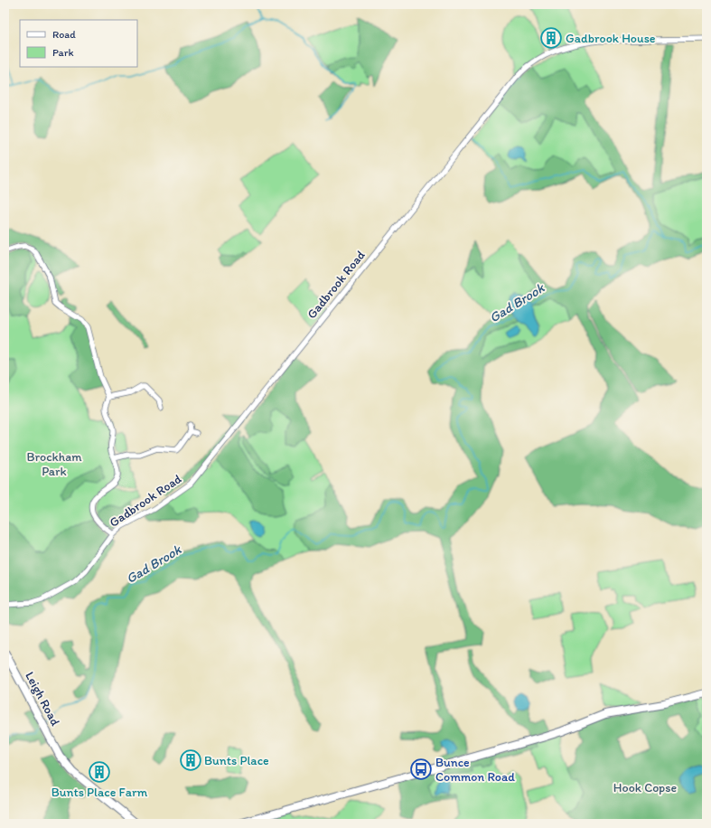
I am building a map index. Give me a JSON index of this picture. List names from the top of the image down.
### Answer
{
  "streets": {
    "street": ["Gadbrook Road", "Leigh Road"]
  },
  "water": ["Gad Brook"],
  "parks": ["Brockham Park", "Hook Copse"],
  "places": {
    "building": ["Gadbrook House", "Bunts Place", "Bunts Place Farm"],
    "bus stop": ["Bunce Common Road"]
  },
  "legend": ["Road", "Park"]
}
